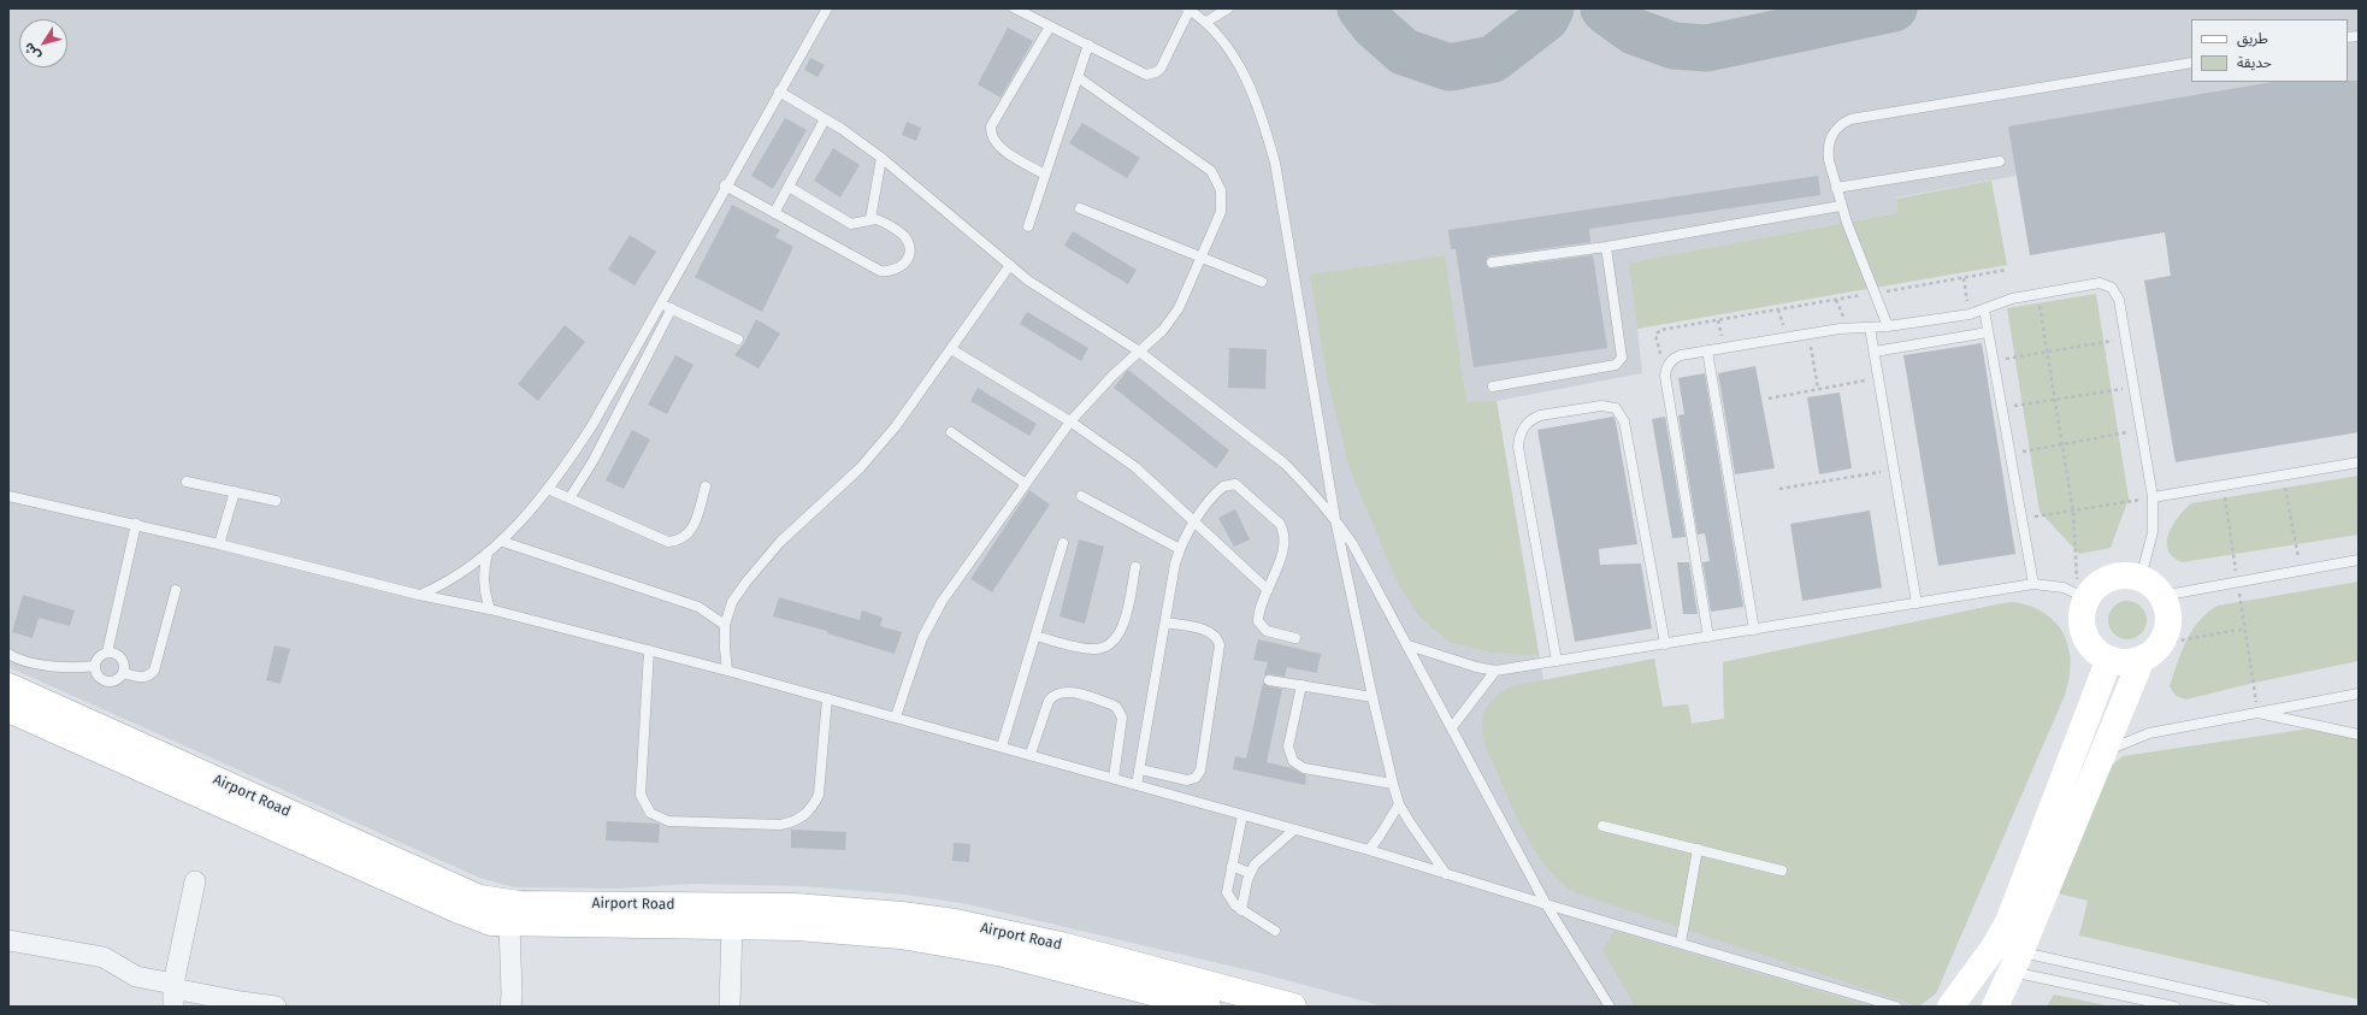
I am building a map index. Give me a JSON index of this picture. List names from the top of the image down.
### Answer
{
  "streets": {
    "main road": ["Airport Road"]
  },
  "legend": ["طريق", "حديقة"],
  "north": "bottom left"
}
